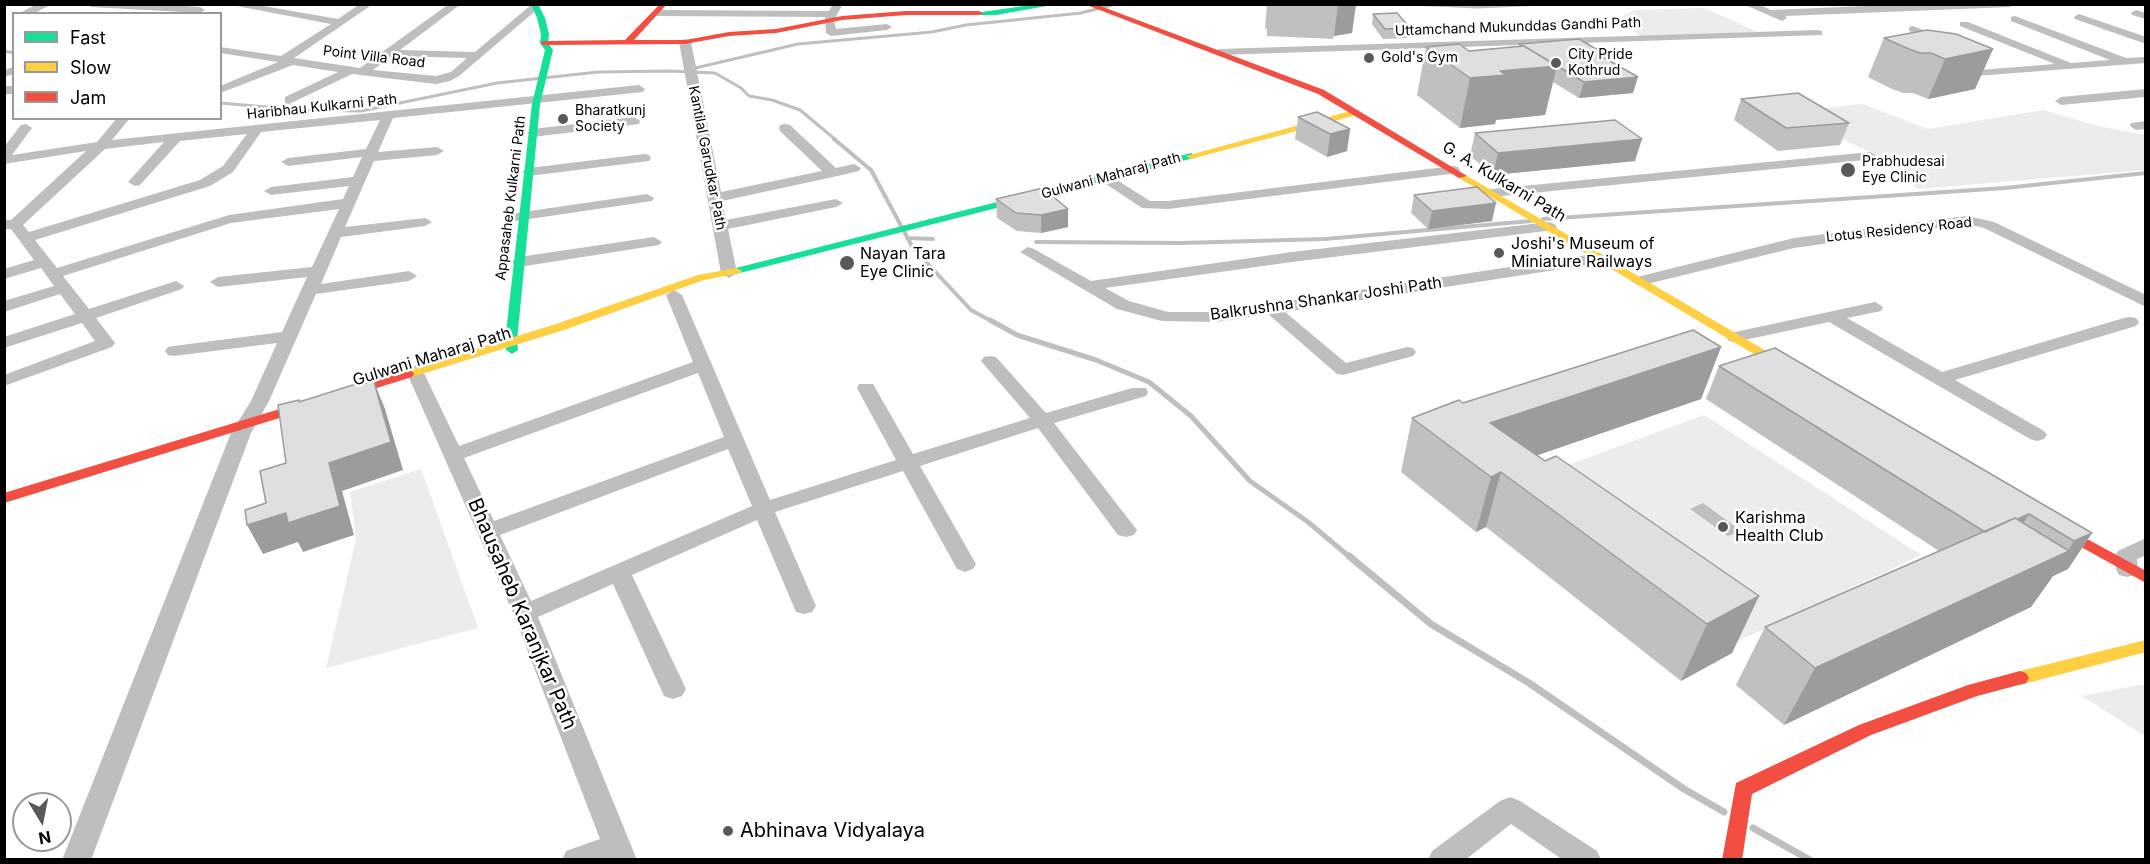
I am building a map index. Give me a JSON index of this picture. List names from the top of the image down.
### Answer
{
  "streets": {
    "street": [
      "Uttamchand Mukunddas Gandhi Path",
      "Point Villa Road",
      "Haribhau Kulkarni Path",
      "Kantilal Garudkar Path",
      "Gulwani Maharaj Path",
      "G. A. Kulkarni Path",
      "Appasaheb Kulkarni Path",
      "Lotus Residency Road",
      "Balkrushna Shankar Joshi Path",
      "Bhausaheb Karanjkar Path"
    ]
  },
  "crossings": [
    ["Uttamchand Mukunddas Gandhi Path", "G. A. Kulkarni Path"],
    ["Haribhau Kulkarni Path", "Appasaheb Kulkarni Path"],
    ["Kantilal Garudkar Path", "Gulwani Maharaj Path"],
    ["Gulwani Maharaj Path", "G. A. Kulkarni Path"],
    ["Gulwani Maharaj Path", "Appasaheb Kulkarni Path"],
    ["Gulwani Maharaj Path", "Bhausaheb Karanjkar Path"],
    ["G. A. Kulkarni Path", "Lotus Residency Road"],
    ["G. A. Kulkarni Path", "Balkrushna Shankar Joshi Path"]
  ],
  "places": [
    "Gold's Gym",
    "City Pride Kothrud",
    "Bharatkunj Society",
    "Prabhudesai Eye Clinic",
    "Joshi's Museum of Miniature Railways",
    "Nayan Tara Eye Clinic",
    "Karishma Health Club",
    "Abhinava Vidyalaya"
  ],
  "legend": ["Fast", "Slow", "Jam"],
  "north": "bottom"
}
